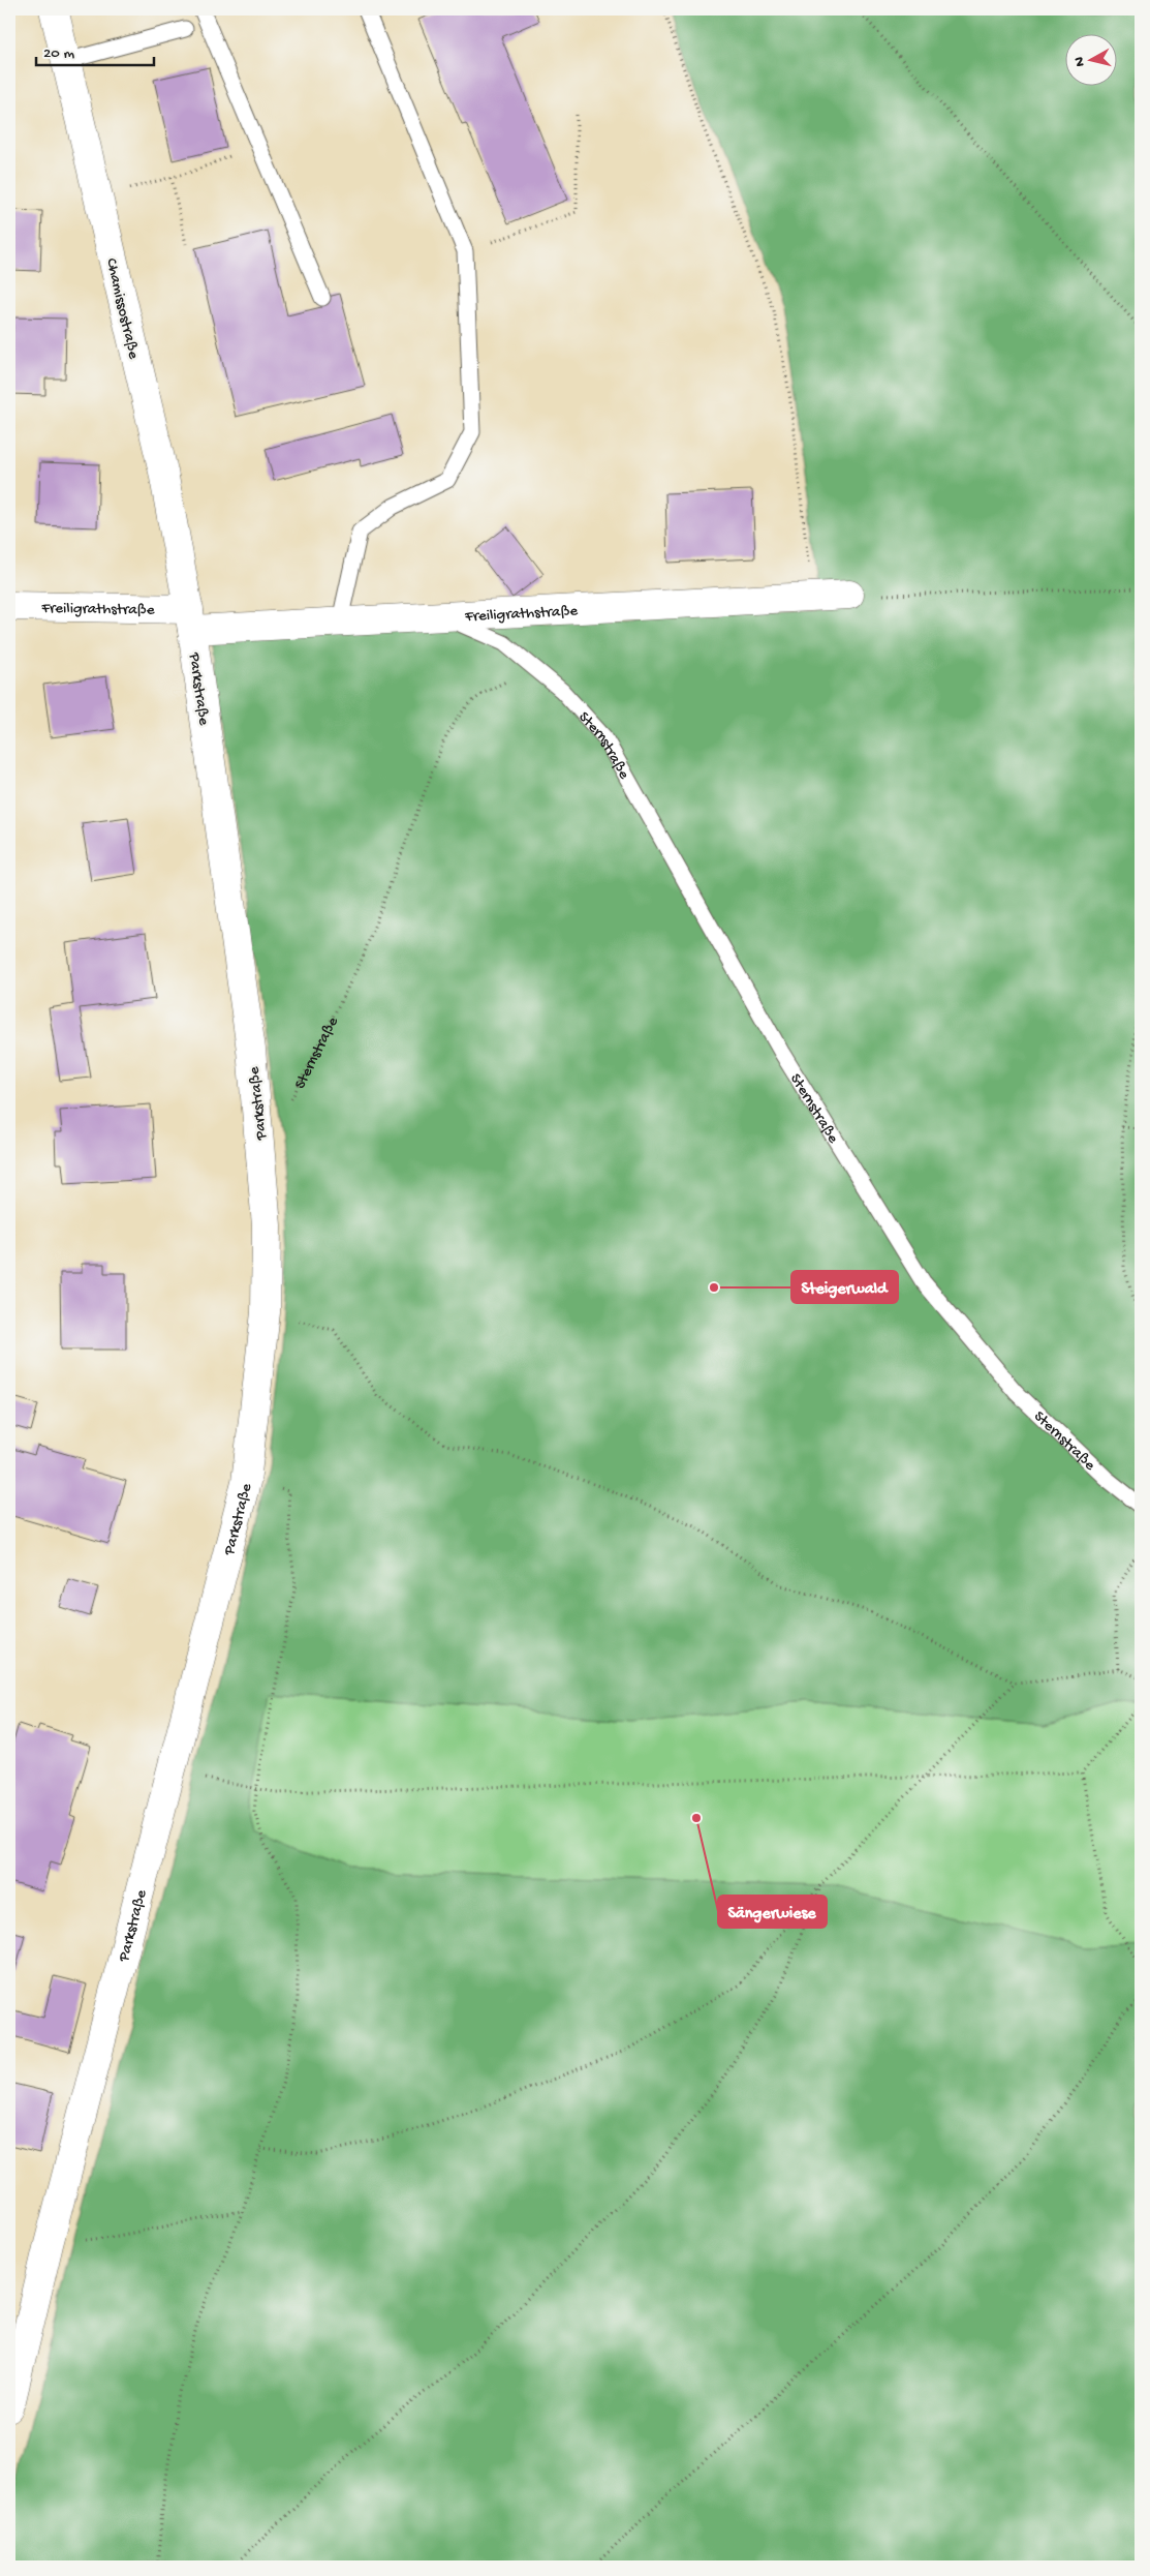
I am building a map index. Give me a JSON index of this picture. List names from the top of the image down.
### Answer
{
  "streets": {
    "street": ["Chamissostraße", "Freiligrathstraße", "Parkstraße"],
    "lane": ["Sternstraße"]
  },
  "crossings": [
    ["Chamissostraße", "Freiligrathstraße"],
    ["Chamissostraße", "Parkstraße"],
    ["Freiligrathstraße", "Parkstraße"],
    ["Freiligrathstraße", "Sternstraße"]
  ],
  "places": ["Steigerwald", "Sängerwiese"],
  "scale_bar": "20 m",
  "north": "left"
}
